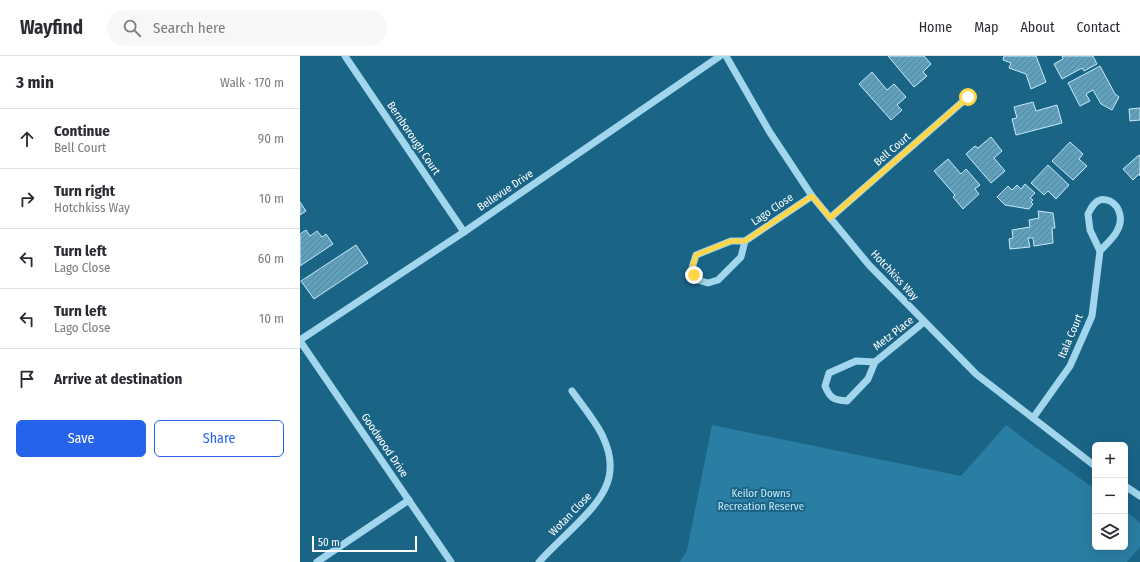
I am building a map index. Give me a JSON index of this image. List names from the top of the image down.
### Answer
{
  "streets": {
    "street": [
      "Bernborough Court",
      "Bell Court",
      "Bellevue Drive",
      "Lago Close",
      "Hotchkiss Way",
      "Metz Place",
      "Itala Court",
      "Goodwood Drive",
      "Wotan Close"
    ]
  },
  "crossings": [
    ["Bernborough Court", "Bellevue Drive"],
    ["Bell Court", "Hotchkiss Way"],
    ["Bellevue Drive", "Goodwood Drive"],
    ["Lago Close", "Hotchkiss Way"],
    ["Hotchkiss Way", "Metz Place"],
    ["Hotchkiss Way", "Itala Court"]
  ],
  "parks": ["Keilor Downs Recreation Reserve"],
  "scale_bar": "50 m",
  "page": {
    "header": "Wayfind",
    "search": "Search here",
    "nav": [
      "Home",
      "Map",
      "About",
      "Contact"
    ],
    "heading": ["3 min", "Walk · 170 m"],
    "list": [
      ["Continue", "Bell Court", "90 m"],
      ["Turn right", "Hotchkiss Way", "10 m"],
      ["Turn left", "Lago Close", "60 m"],
      ["Turn left", "Lago Close", "10 m"],
      "Arrive at destination"
    ],
    "buttons": ["Save", "Share"],
    "map_buttons": ["+", "−"],
    "scale": "50 m"
  }
}
